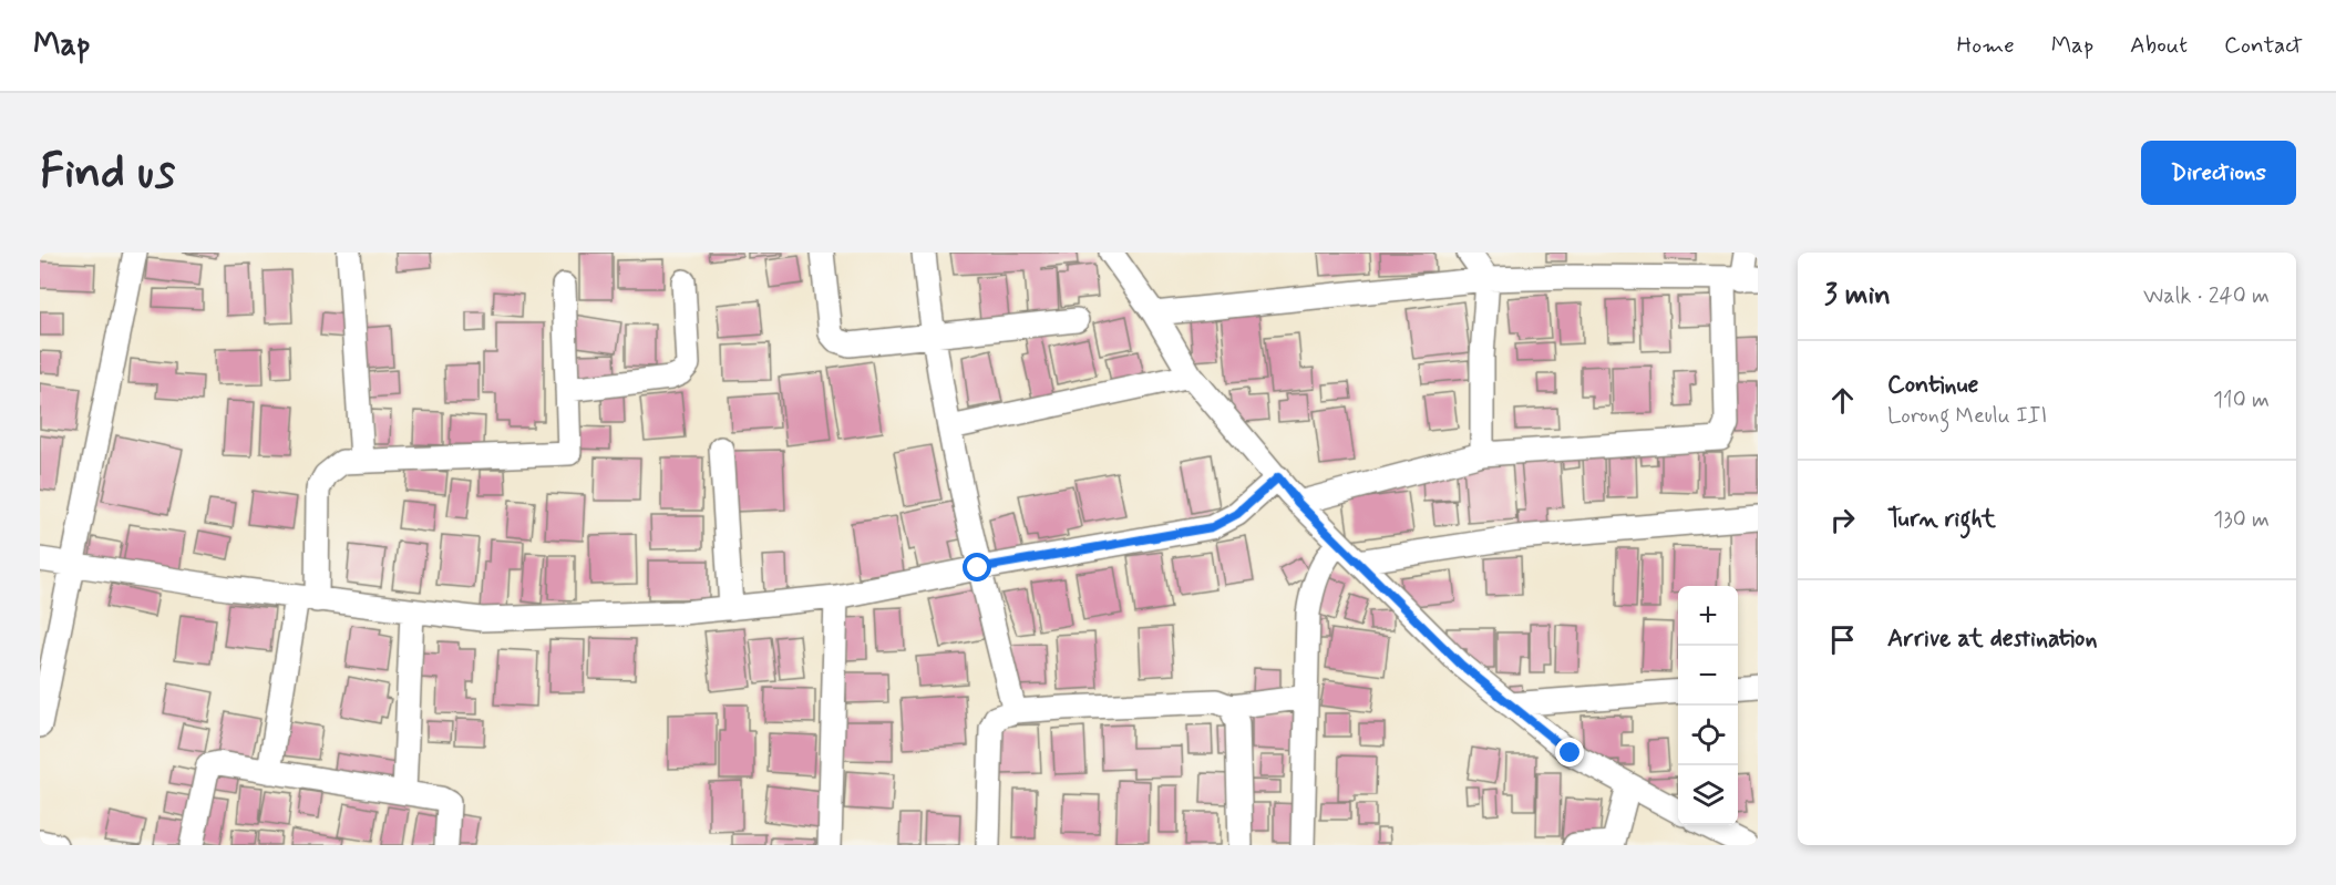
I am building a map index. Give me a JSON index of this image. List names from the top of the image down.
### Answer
{
  "page": {
    "header": "Map",
    "nav": [
      "Home",
      "Map",
      "About",
      "Contact"
    ],
    "buttons": "Directions",
    "title": "Find us",
    "heading": ["3 min", "Walk · 240 m"],
    "list": [
      ["Continue", "Lorong Meulu III", "110 m"],
      ["Turn right", "130 m"],
      "Arrive at destination"
    ],
    "map_buttons": ["+", "−"]
  }
}
